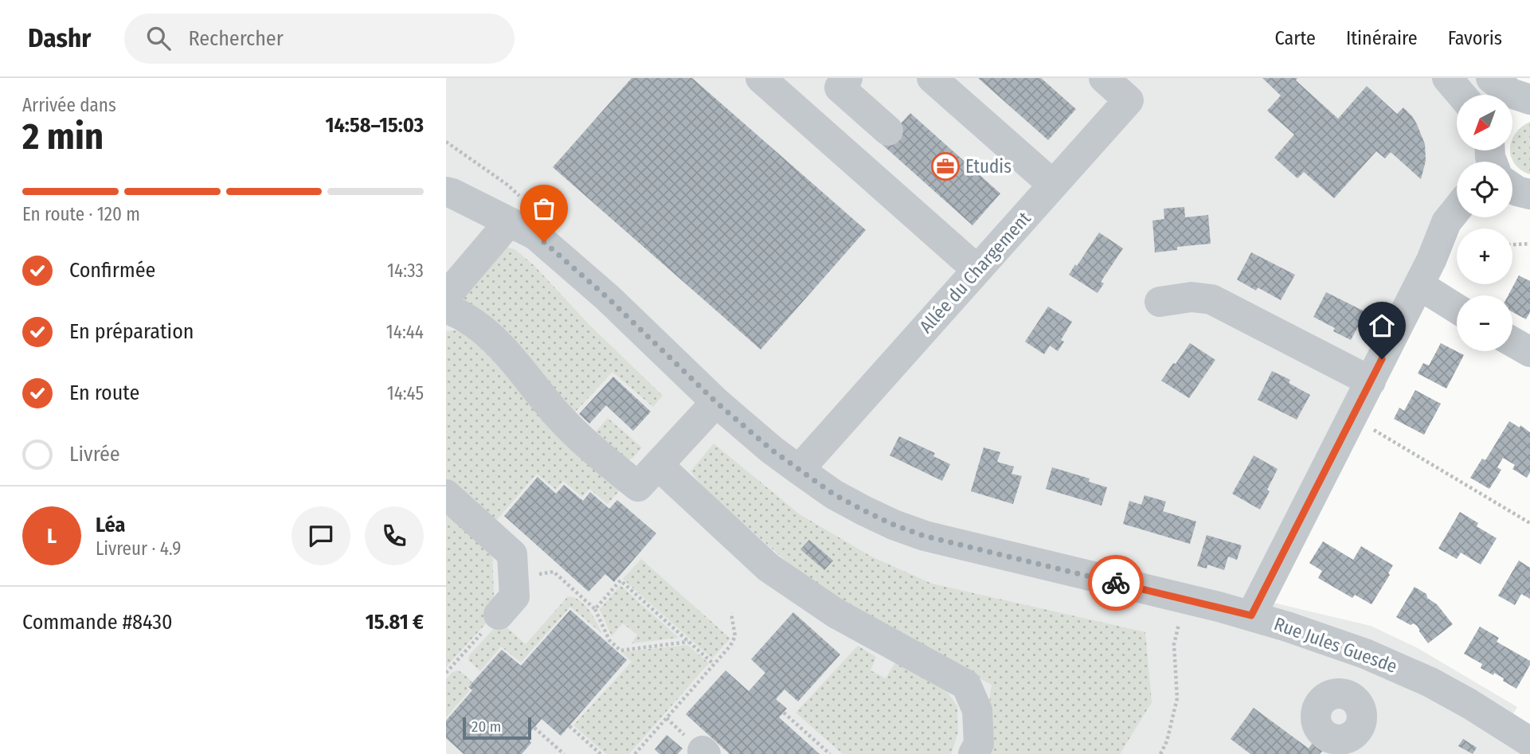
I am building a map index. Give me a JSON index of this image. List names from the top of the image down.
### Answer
{
  "streets": {
    "street": ["Allée du Chargement", "Rue Jules Guesde"]
  },
  "crossings": [
    ["Allée du Chargement", "Rue Jules Guesde"]
  ],
  "places": {
    "office": ["Etudis"]
  },
  "scale_bar": "20 m",
  "north": "bottom left",
  "page": {
    "header": "Dashr",
    "search": "Rechercher",
    "nav": ["Carte", "Itinéraire", "Favoris"],
    "heading": ["2 min", "Arrivée dans", "14:58–15:03"],
    "panel": [
      "Léa",
      "Livreur · 4.9",
      "Commande #8430",
      "15.81 €"
    ],
    "map_buttons": ["+", "−"],
    "bar": "En route · 120 m",
    "list": [
      ["Confirmée", "14:33"],
      ["En préparation", "14:44"],
      ["En route", "14:45"],
      "Livrée"
    ],
    "round": "L",
    "scale": "20 m"
  }
}
